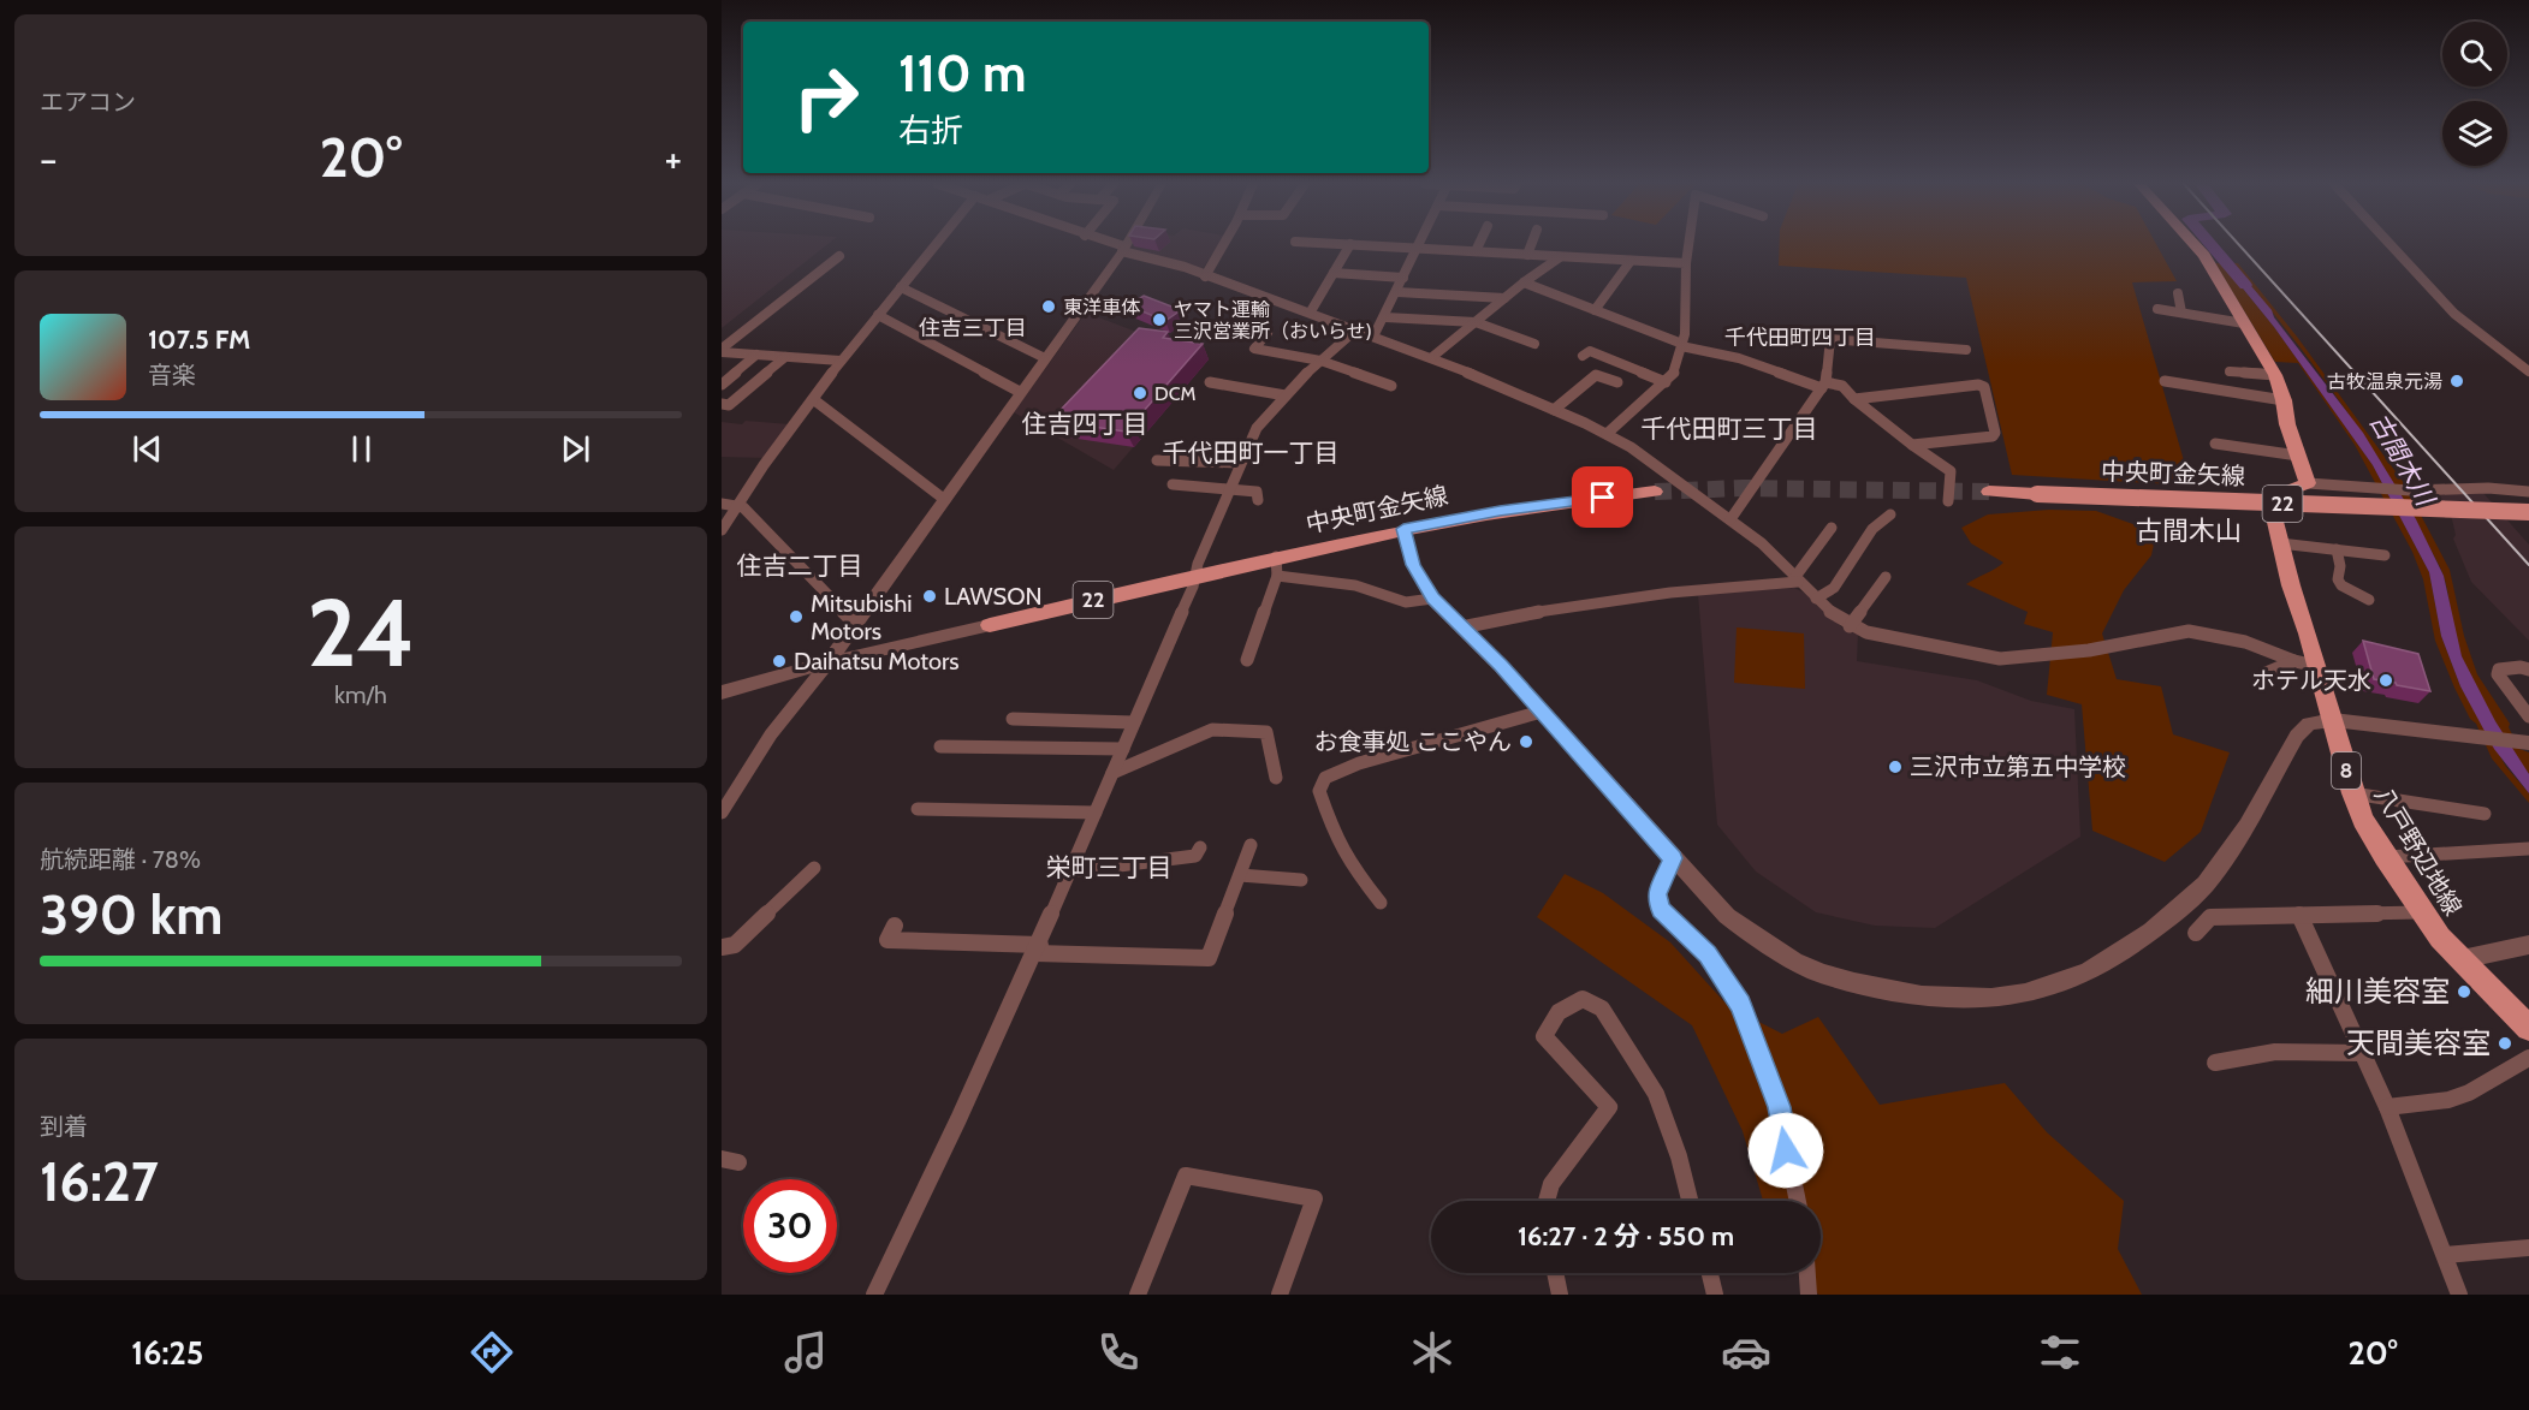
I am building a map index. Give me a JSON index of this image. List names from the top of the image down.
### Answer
{
  "streets": {
    "main road": [
      "中央町金矢線",
      "22",
      "8",
      "八戸野辺地線"
    ]
  },
  "crossings": [
    ["中央町金矢線", "22"]
  ],
  "districts": [
    "住吉三丁目",
    "千代田町四丁目",
    "住吉四丁目",
    "千代田町三丁目",
    "千代田町一丁目",
    "古間木山",
    "住吉二丁目",
    "栄町三丁目"
  ],
  "water": ["古間木川"],
  "places": [
    "東洋車体",
    "ヤマト運輸 三沢営業所（おいらせ)",
    "古牧温泉元湯",
    "DCM",
    "LAWSON",
    "Mitsubishi Motors",
    "Daihatsu Motors",
    "ホテル天水",
    "お食事処 ここやん",
    "三沢市立第五中学校",
    "細川美容室",
    "天間美容室"
  ],
  "page": {
    "tile": [
      "エアコン",
      ["24", "km/h"],
      ["航続距離 · 78%", "390 km"],
      ["到着", "16:27"]
    ],
    "turn": ["110 m", "右折"],
    "heat": ["−", "20°", "+"],
    "song": ["107.5 FM", "音楽"],
    "limit": "30",
    "trip": "16:27 · 2 分 · 550 m",
    "tabs": ["16:25", "20°"]
  }
}
